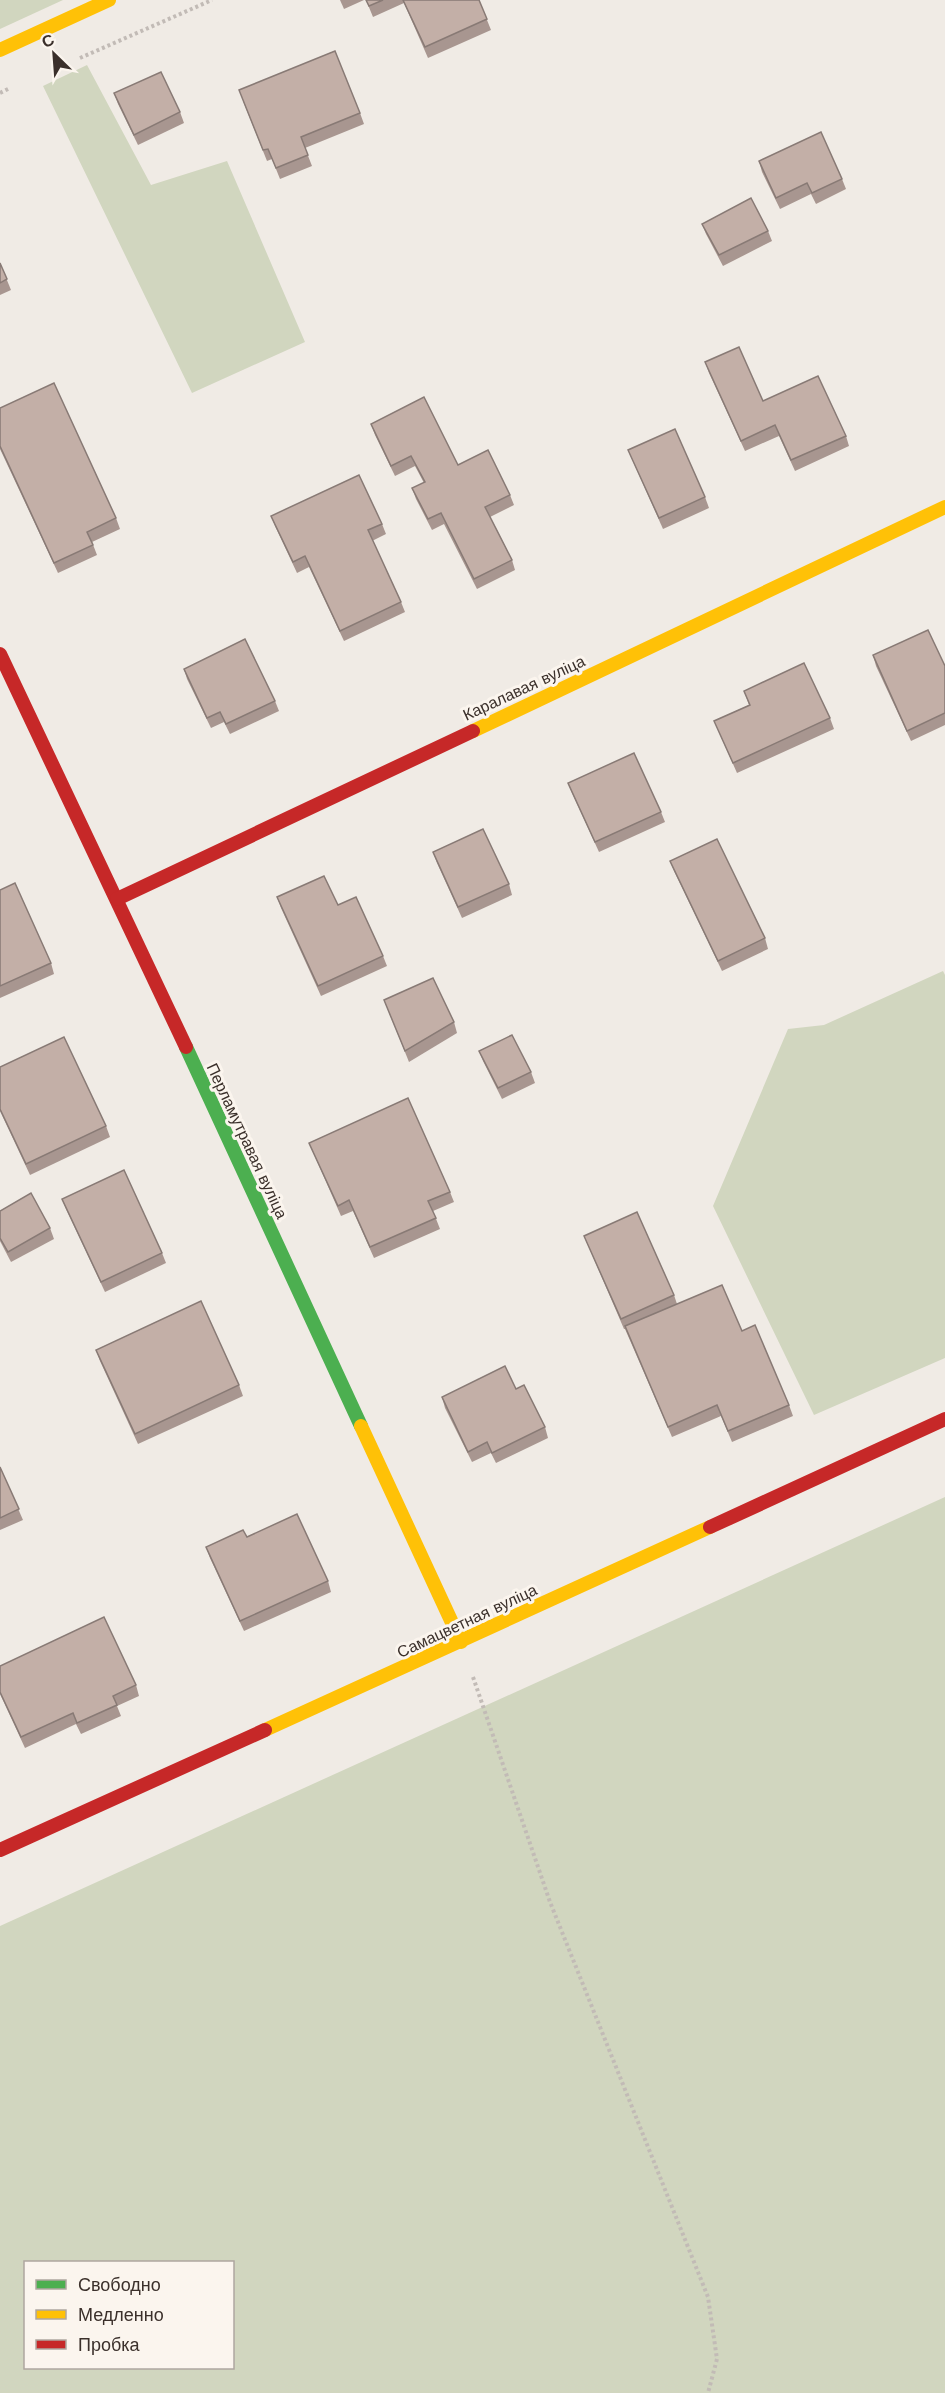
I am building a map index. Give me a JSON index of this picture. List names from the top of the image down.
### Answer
{
  "streets": {
    "street": ["Каралавая вуліца", "Перламутравая вуліца", "Самацветная вуліца"]
  },
  "crossings": [
    ["Каралавая вуліца", "Перламутравая вуліца"],
    ["Перламутравая вуліца", "Самацветная вуліца"]
  ],
  "legend": ["Свободно", "Медленно", "Пробка"],
  "north": "top left"
}
